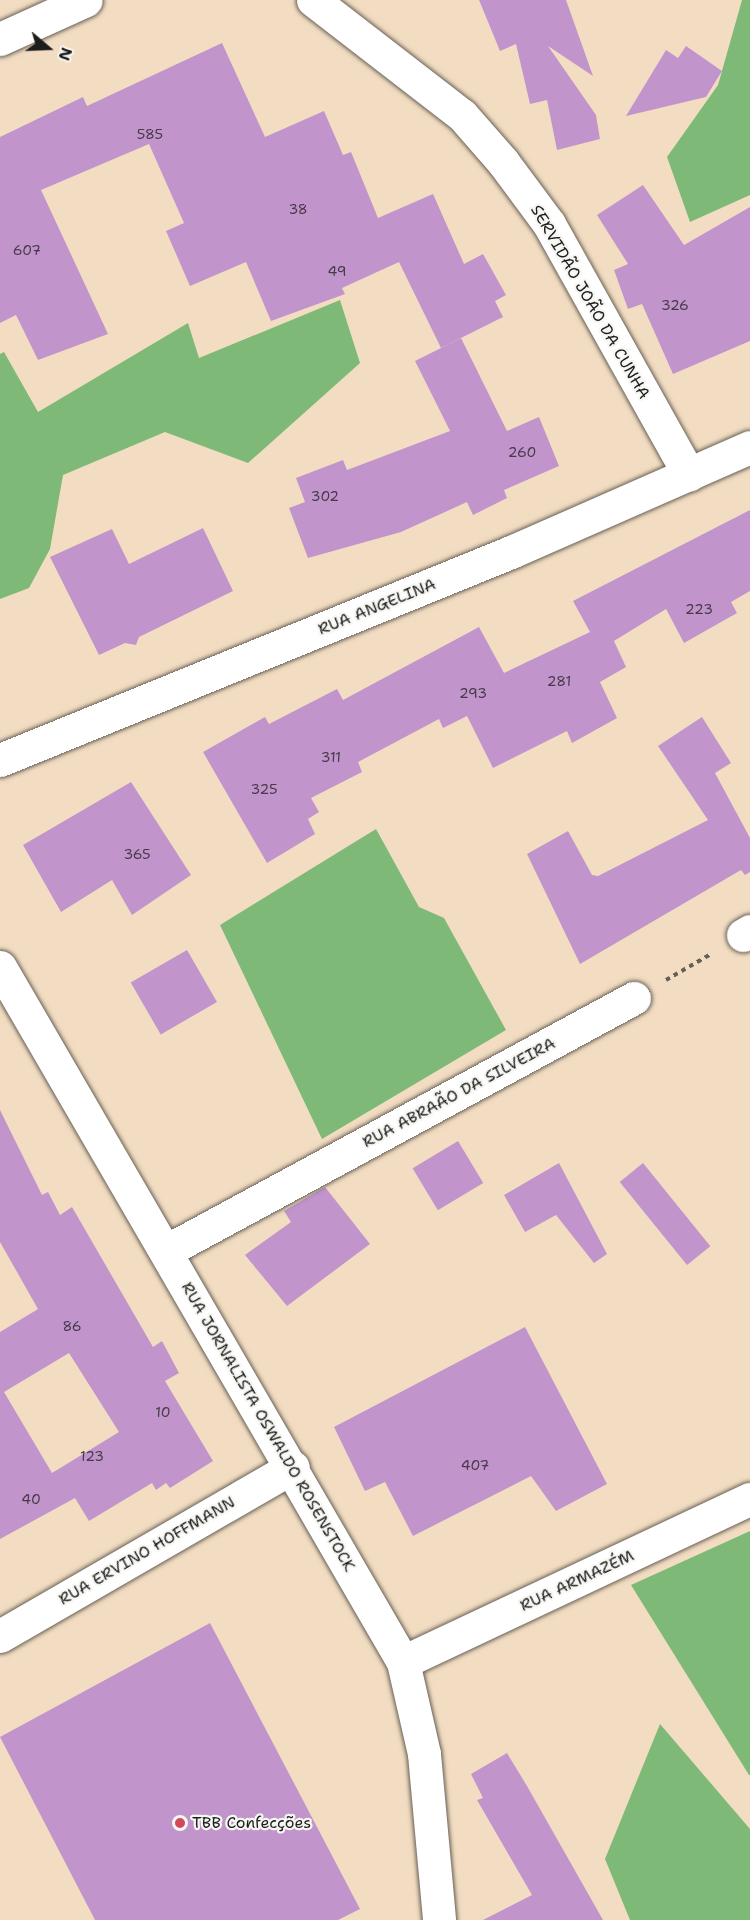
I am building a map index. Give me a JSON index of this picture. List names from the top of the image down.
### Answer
{
  "streets": {
    "street": [
      "SERVIDÃO JOÃO DA CUNHA",
      "RUA ANGELINA",
      "RUA ABRAÃO DA SILVEIRA",
      "RUA JORNALISTA OSWALDO ROSENSTOCK",
      "RUA ERVINO HOFFMANN",
      "RUA ARMAZÉM"
    ]
  },
  "crossings": [
    ["SERVIDÃO JOÃO DA CUNHA", "RUA ANGELINA"],
    ["RUA ABRAÃO DA SILVEIRA", "RUA JORNALISTA OSWALDO ROSENSTOCK"],
    ["RUA JORNALISTA OSWALDO ROSENSTOCK", "RUA ERVINO HOFFMANN"],
    ["RUA JORNALISTA OSWALDO ROSENSTOCK", "RUA ARMAZÉM"]
  ],
  "places": ["TBB Confecções"],
  "house_numbers": [
    "585",
    "38",
    "607",
    "49",
    "326",
    "260",
    "302",
    "223",
    "281",
    "293",
    "311",
    "325",
    "365",
    "86",
    "10",
    "123",
    "407",
    "40"
  ],
  "north": "right"
}
